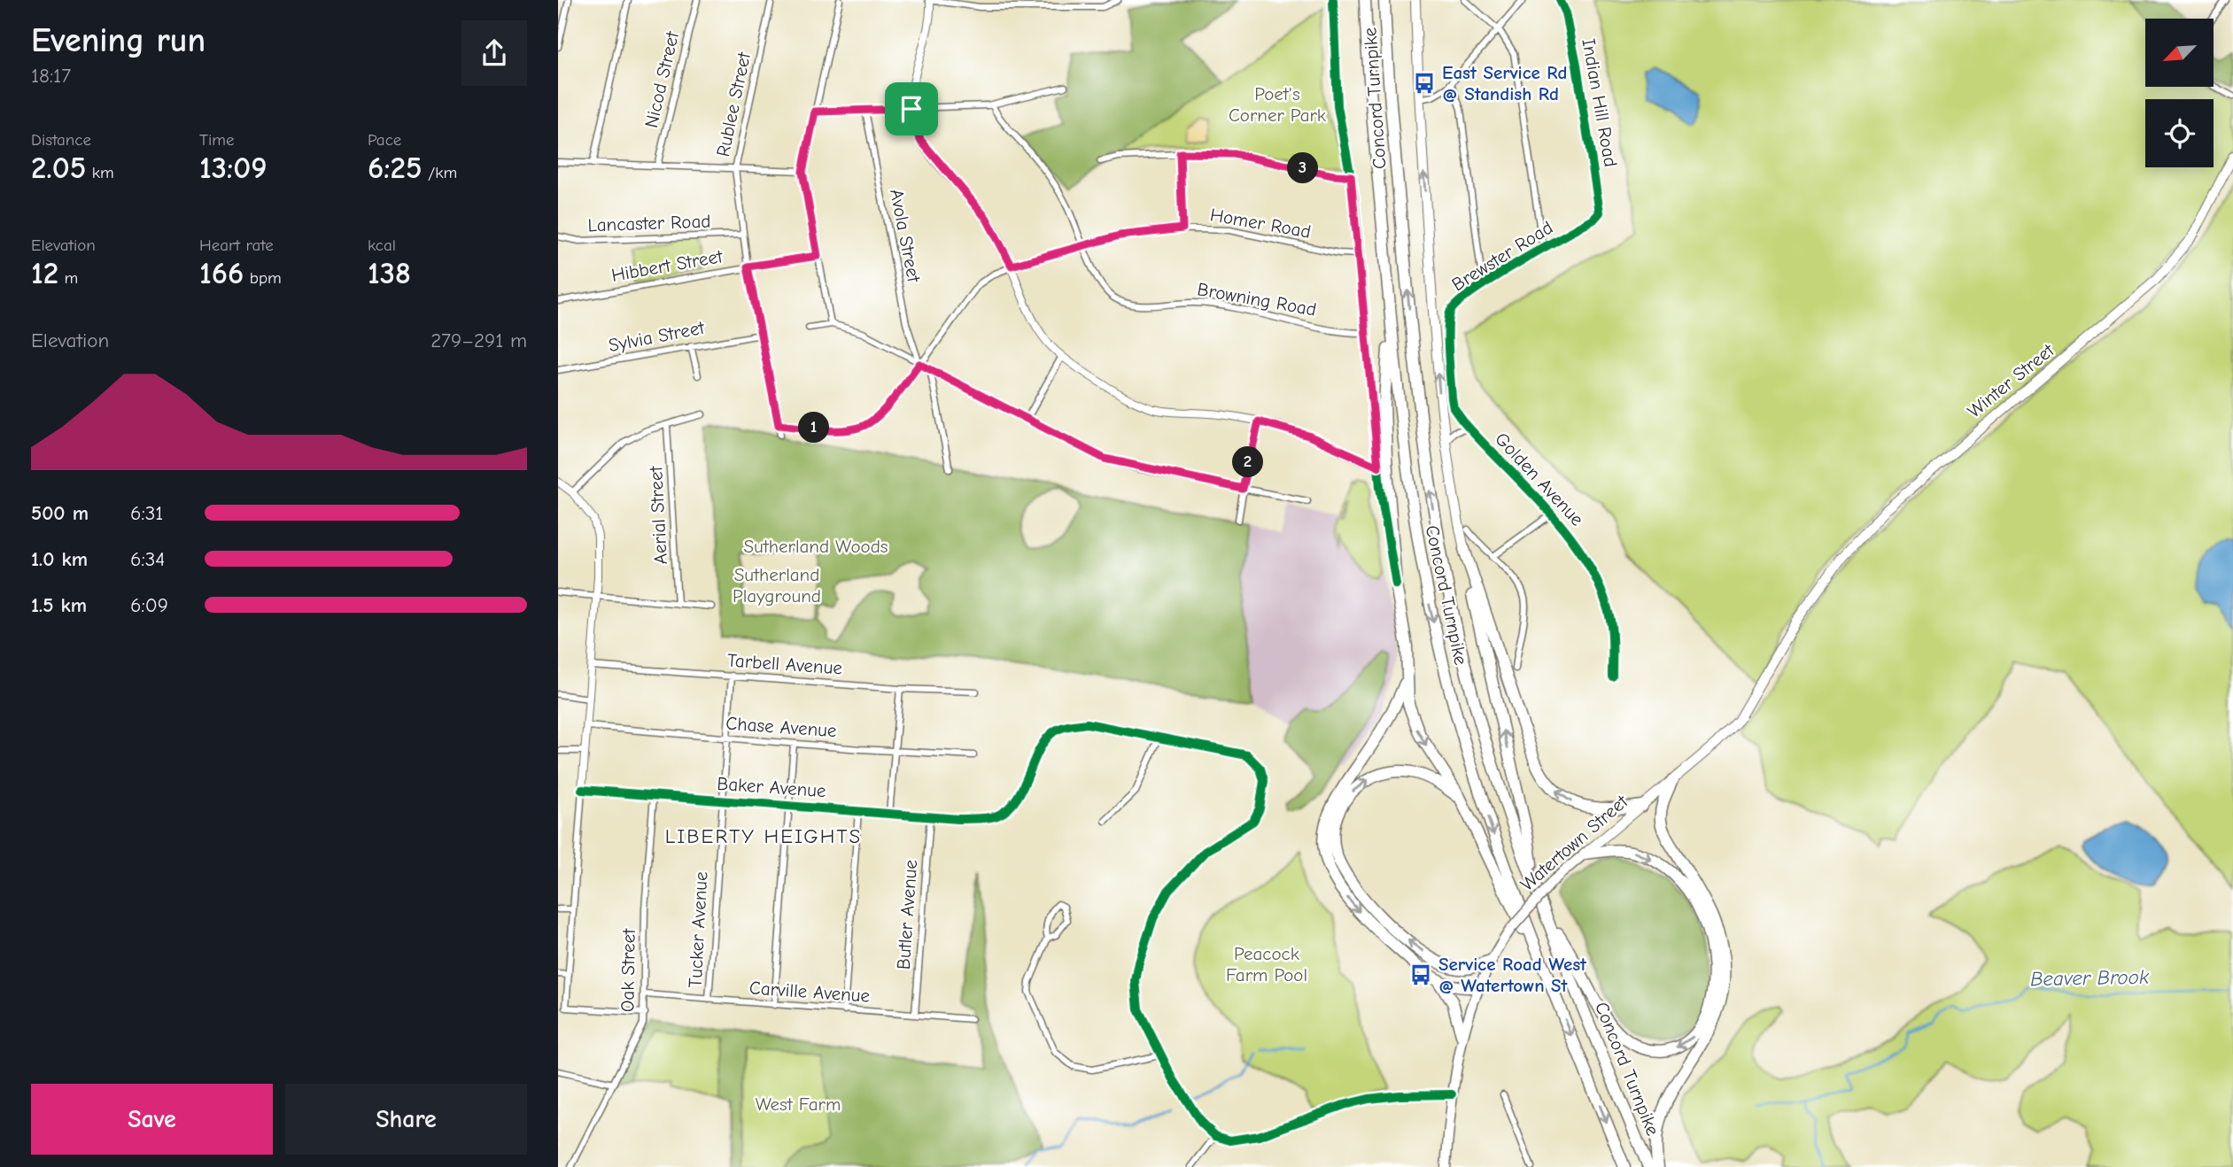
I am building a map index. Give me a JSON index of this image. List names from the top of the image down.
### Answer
{
  "streets": {
    "highway": ["Concord Turnpike"],
    "main road": ["Winter Street", "Watertown Street"],
    "street": [
      "Nicod Street",
      "Indian Hill Road",
      "Rublee Street",
      "Lancaster Road",
      "Homer Road",
      "Avola Street",
      "Brewster Road",
      "Hibbert Street",
      "Browning Road",
      "Sylvia Street",
      "Golden Avenue",
      "Aerial Street",
      "Tarbell Avenue",
      "Chase Avenue",
      "Baker Avenue",
      "Butler Avenue",
      "Tucker Avenue",
      "Oak Street",
      "Carville Avenue"
    ]
  },
  "crossings": [
    ["Concord Turnpike", "Golden Avenue"],
    ["Indian Hill Road", "Brewster Road"],
    ["Rublee Street", "Lancaster Road"],
    ["Rublee Street", "Homer Road"],
    ["Rublee Street", "Hibbert Street"],
    ["Rublee Street", "Sylvia Street"],
    ["Homer Road", "Avola Street"],
    ["Homer Road", "Browning Road"],
    ["Brewster Road", "Golden Avenue"],
    ["Winter Street", "Watertown Street"],
    ["Tarbell Avenue", "Tucker Avenue"],
    ["Chase Avenue", "Tucker Avenue"],
    ["Baker Avenue", "Butler Avenue"],
    ["Baker Avenue", "Tucker Avenue"],
    ["Baker Avenue", "Oak Street"],
    ["Butler Avenue", "Carville Avenue"],
    ["Tucker Avenue", "Carville Avenue"],
    ["Oak Street", "Carville Avenue"]
  ],
  "districts": ["LIBERTY HEIGHTS"],
  "water": ["Beaver Brook"],
  "parks": [
    "Poet's Corner Park",
    "Sutherland Woods",
    "Sutherland Playground",
    "Peacock Farm Pool",
    "West Farm"
  ],
  "places": {
    "bus stop": ["East Service Rd @ Standish Rd", "Service Road West @ Watertown St"]
  },
  "north": "bottom left",
  "page": {
    "heading": ["Evening run", "18:17"],
    "stats": [
      ["Distance", "2.05 km"],
      ["Time", "13:09"],
      ["Pace", "6:25 /km"],
      ["Elevation", "12 m"],
      ["Heart rate", "166 bpm"],
      ["kcal", "138"]
    ],
    "pins": ["3", "1", "2"],
    "chart": ["Elevation", "279–291 m"],
    "list": [
      {
        "name": "500 m",
        "note": "6:31"
      },
      {
        "name": "1.0 km",
        "note": "6:34"
      },
      {
        "name": "1.5 km",
        "note": "6:09"
      }
    ],
    "buttons": ["Save", "Share"]
  }
}
